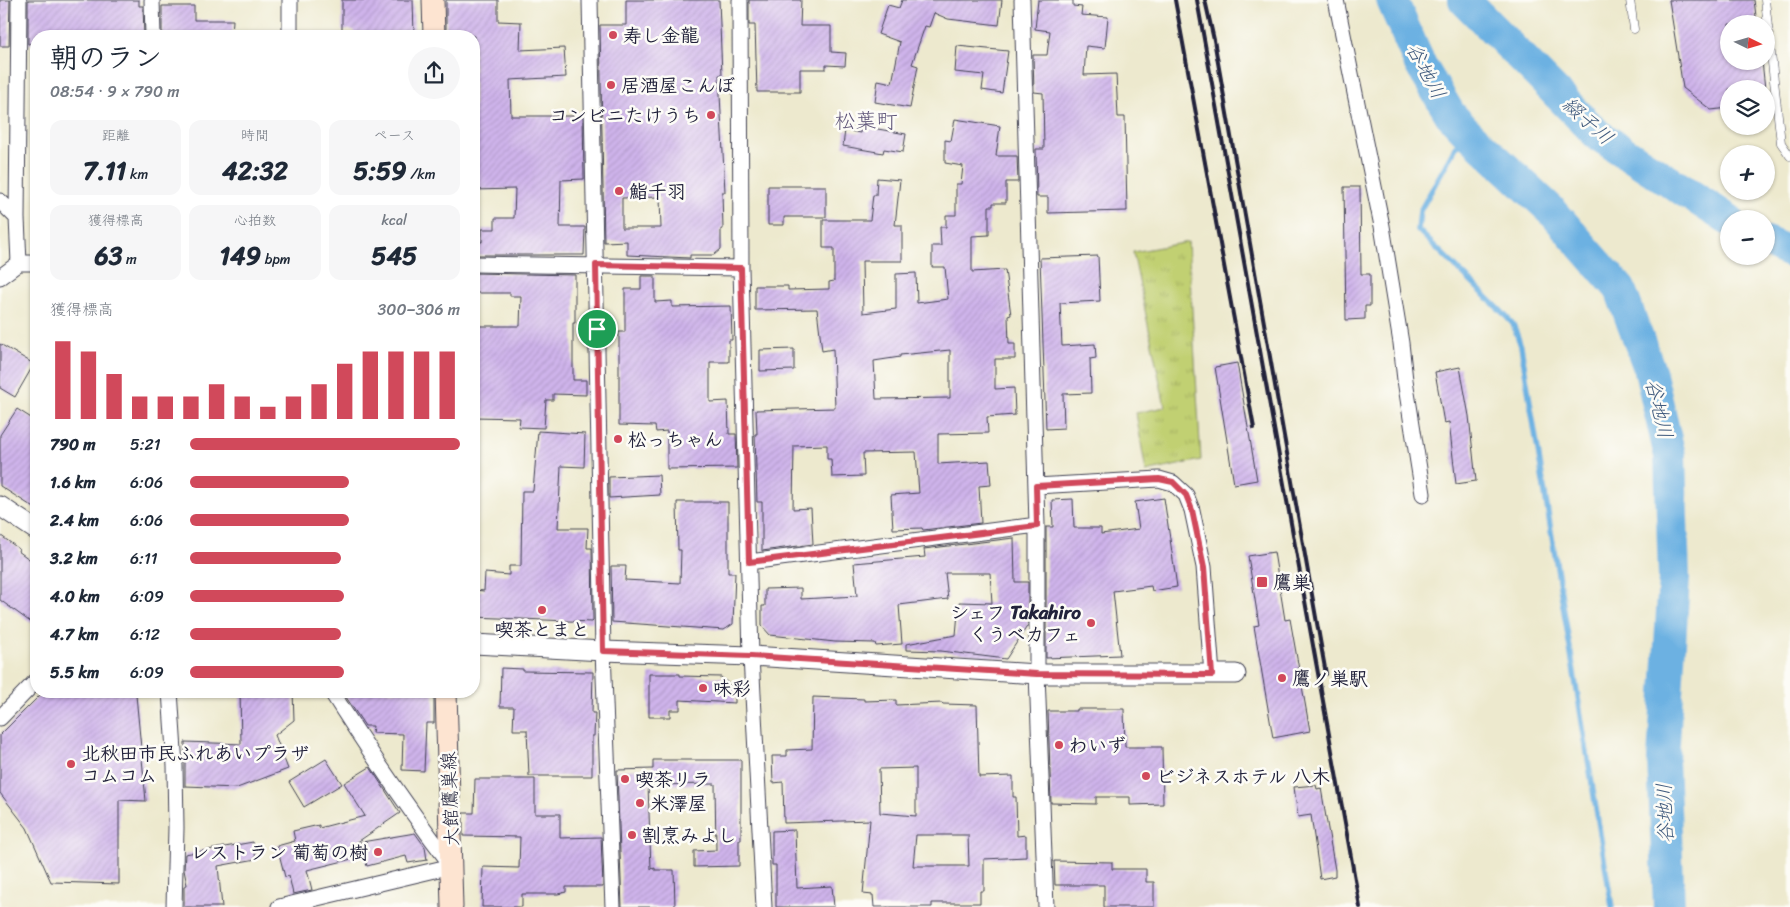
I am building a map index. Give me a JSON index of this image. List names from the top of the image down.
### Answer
{
  "streets": {
    "main road": ["大館鷹巣線"]
  },
  "districts": ["松葉町"],
  "water": ["谷地川", "綴子川"],
  "places": {
    "other": [
      "寿し金龍",
      "居酒屋こんぼ",
      "コンビニたけうち",
      "鮨千羽",
      "松っちゃん",
      "喫茶とまと",
      "シェフ Takahiro くうべカフェ",
      "鷹ノ巣駅",
      "味彩",
      "わいず",
      "北秋田市民ふれあいプラザ コムコム",
      "ビジネスホテル 八木",
      "喫茶リラ",
      "米澤屋",
      "割烹みよし",
      "レストラン 葡萄の樹"
    ],
    "transit": ["鷹巣"]
  },
  "north": "right",
  "page": {
    "map_buttons": ["+", "−"],
    "heading": ["朝のラン", "08:54 · 9 × 790 m"],
    "stats": [
      ["距離", "7.11 km"],
      ["時間", "42:32"],
      ["ペース", "5:59 /km"],
      ["獲得標高", "63 m"],
      ["心拍数", "149 bpm"],
      ["kcal", "545"]
    ],
    "chart": ["獲得標高", "300–306 m"],
    "list": [
      {
        "name": "790 m",
        "note": "5:21"
      },
      {
        "name": "1.6 km",
        "note": "6:06"
      },
      {
        "name": "2.4 km",
        "note": "6:06"
      },
      {
        "name": "3.2 km",
        "note": "6:11"
      },
      {
        "name": "4.0 km",
        "note": "6:09"
      },
      {
        "name": "4.7 km",
        "note": "6:12"
      },
      {
        "name": "5.5 km",
        "note": "6:09"
      }
    ]
  }
}
